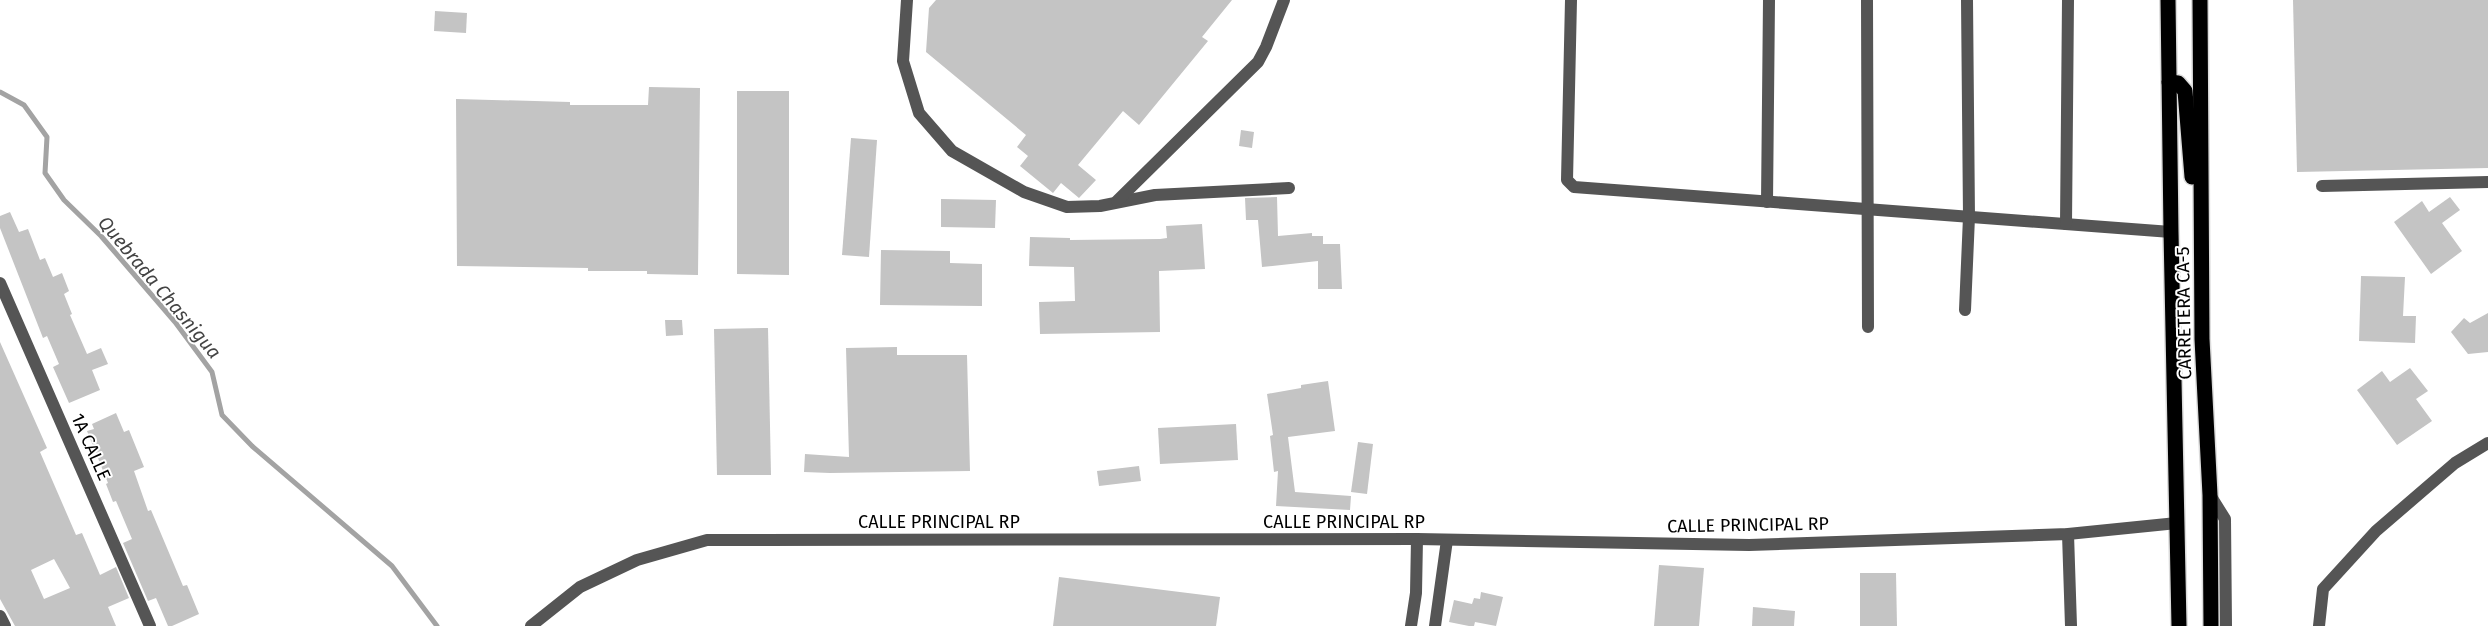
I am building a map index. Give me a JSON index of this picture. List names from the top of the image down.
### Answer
{
  "streets": {
    "highway": ["CARRETERA CA-5"],
    "street": ["1A CALLE", "CALLE PRINCIPAL RP"]
  },
  "crossings": [
    ["CARRETERA CA-5", "CALLE PRINCIPAL RP"]
  ],
  "water": ["Quebrada Chasnigua"]
}
